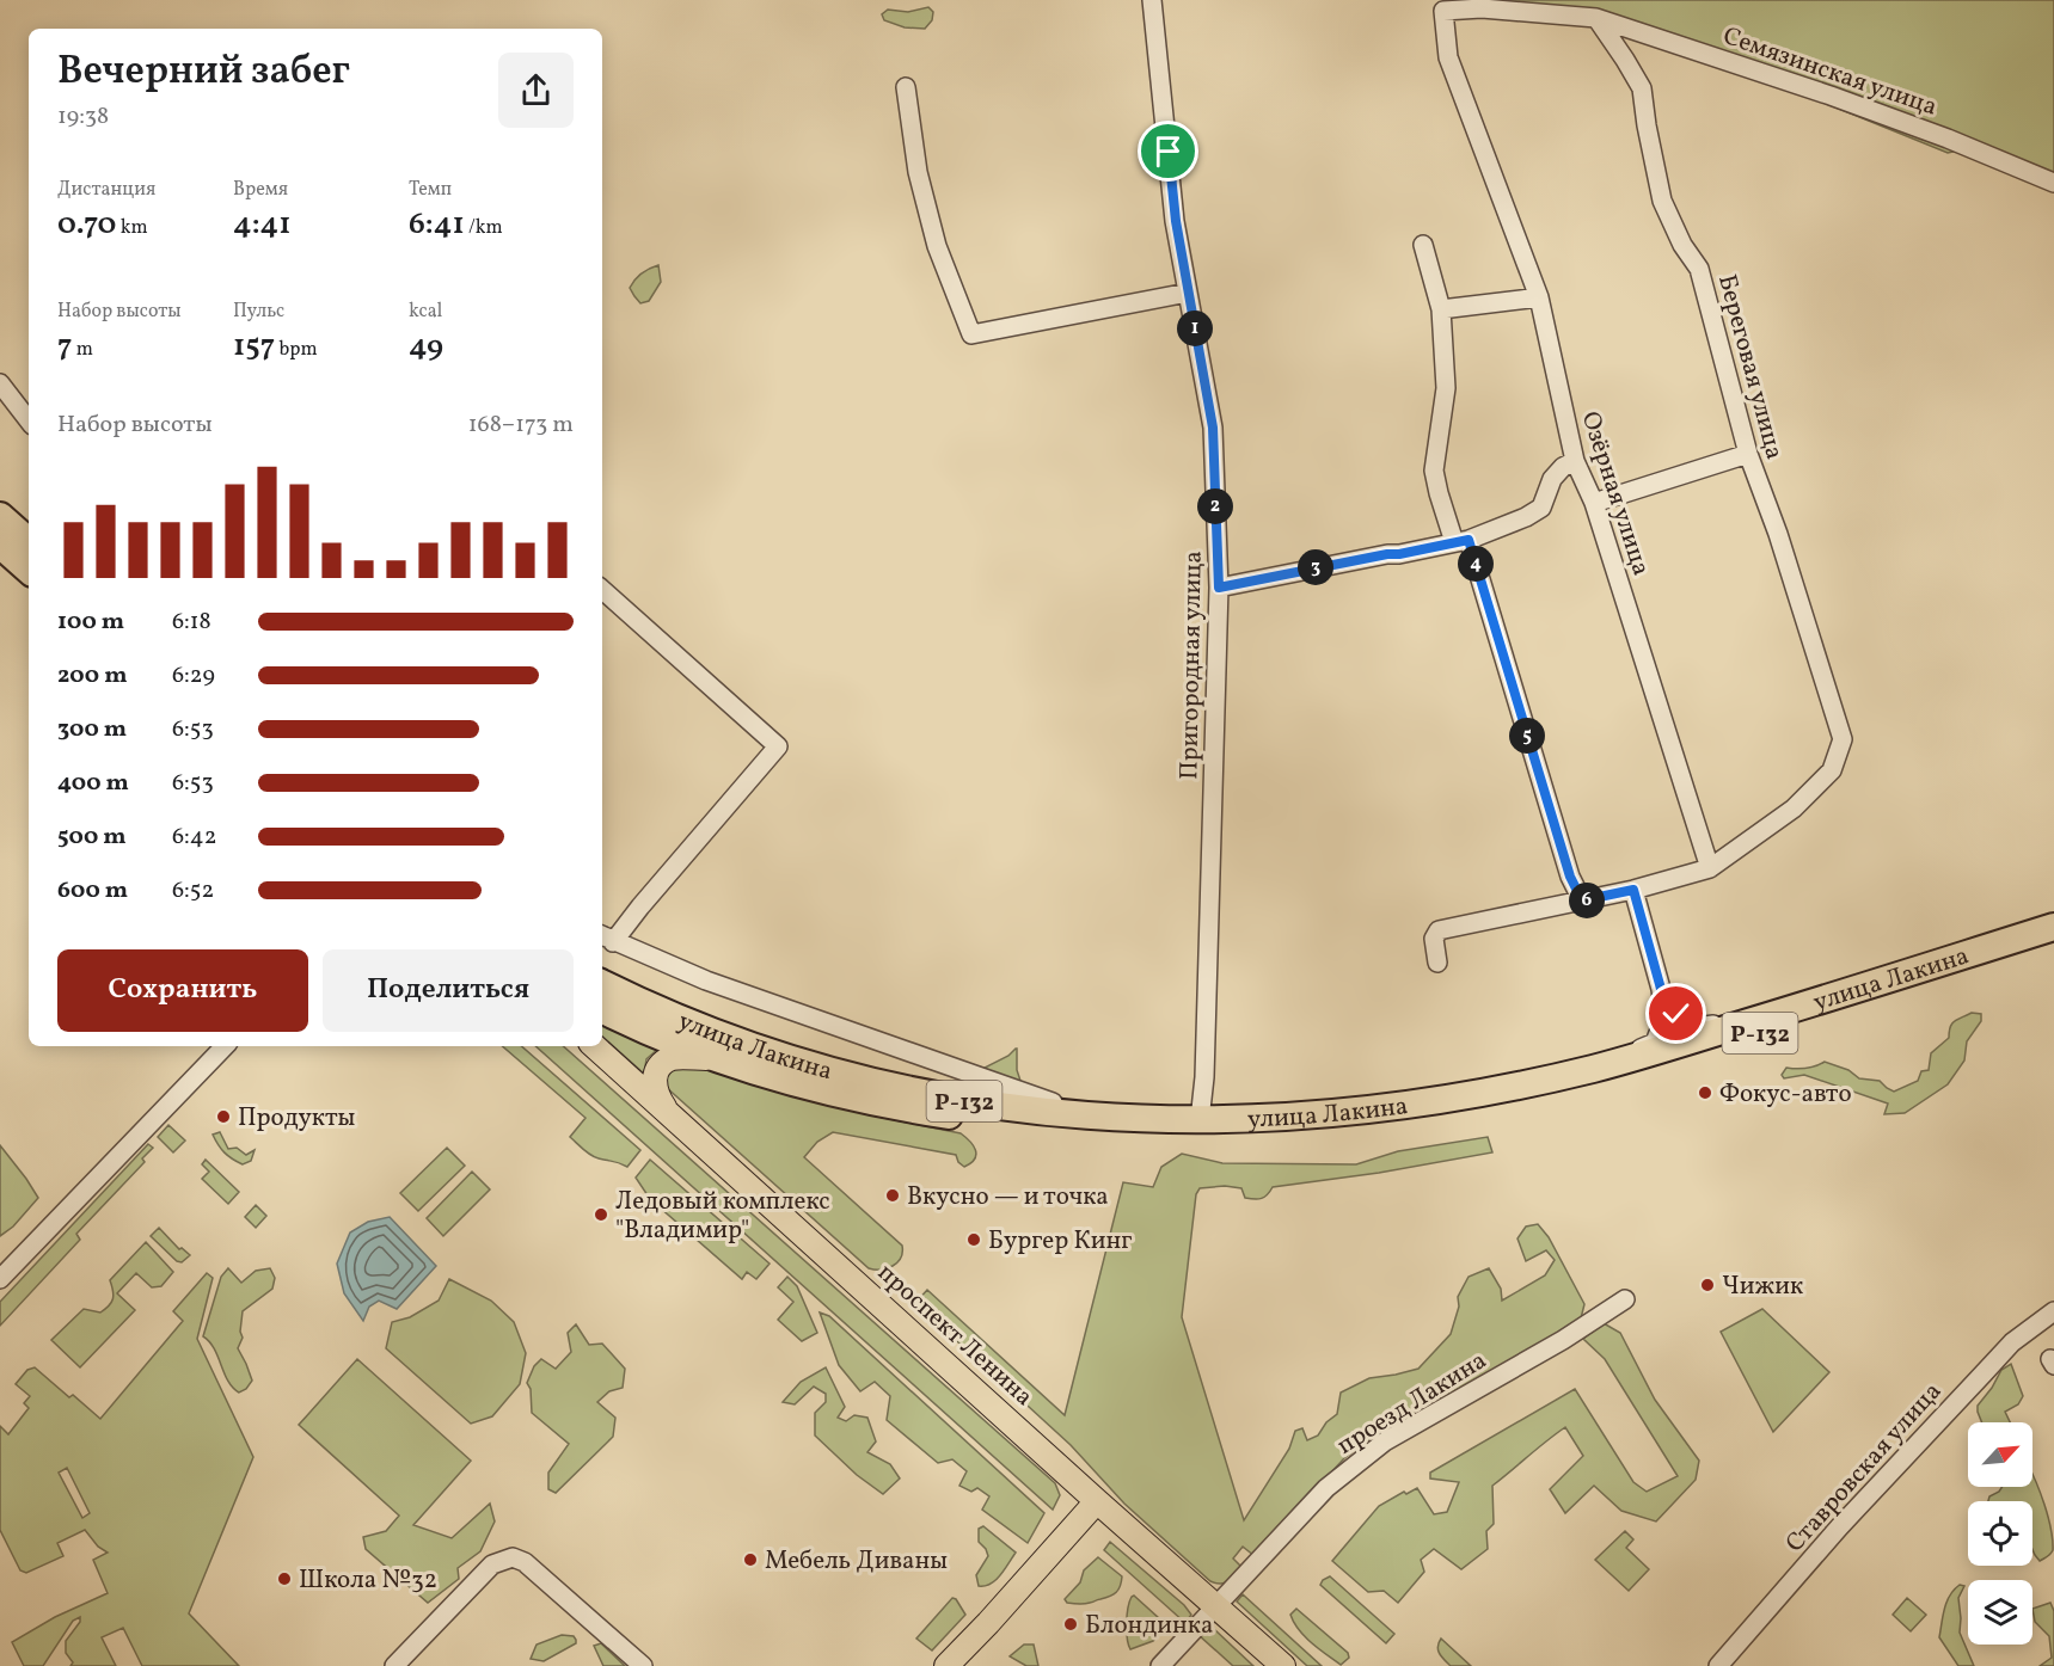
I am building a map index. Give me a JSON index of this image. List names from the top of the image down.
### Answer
{
  "streets": {
    "highway": ["улица Лакина", "Р-132"],
    "main road": ["проспект Ленина"],
    "street": [
      "Семязинская улица",
      "Береговая улица",
      "Озёрная улица",
      "Пригородная улица",
      "проезд Лакина",
      "Ставровская улица"
    ]
  },
  "crossings": [
    ["Семязинская улица", "Береговая улица"],
    ["Семязинская улица", "Озёрная улица"],
    ["Береговая улица", "Озёрная улица"],
    ["Пригородная улица", "улица Лакина"],
    ["проспект Ленина", "проезд Лакина"]
  ],
  "places": [
    "Фокус-авто",
    "Продукты",
    "Вкусно — и точка",
    "Ледовый комплекс \"Владимир\"",
    "Бургер Кинг",
    "Чижик",
    "Мебель Диваны",
    "Школа №32",
    "Блондинка"
  ],
  "north": "top right",
  "page": {
    "heading": ["Вечерний забег", "19:38"],
    "stats": [
      ["Дистанция", "0.70 km"],
      ["Время", "4:41"],
      ["Темп", "6:41 /km"],
      ["Набор высоты", "7 m"],
      ["Пульс", "157 bpm"],
      ["kcal", "49"]
    ],
    "pins": [
      "1",
      "2",
      "4",
      "3",
      "5",
      "6"
    ],
    "chart": ["Набор высоты", "168–173 m"],
    "list": [
      {
        "name": "100 m",
        "note": "6:18"
      },
      {
        "name": "200 m",
        "note": "6:29"
      },
      {
        "name": "300 m",
        "note": "6:53"
      },
      {
        "name": "400 m",
        "note": "6:53"
      },
      {
        "name": "500 m",
        "note": "6:42"
      },
      {
        "name": "600 m",
        "note": "6:52"
      }
    ],
    "buttons": ["Сохранить", "Поделиться"]
  }
}
